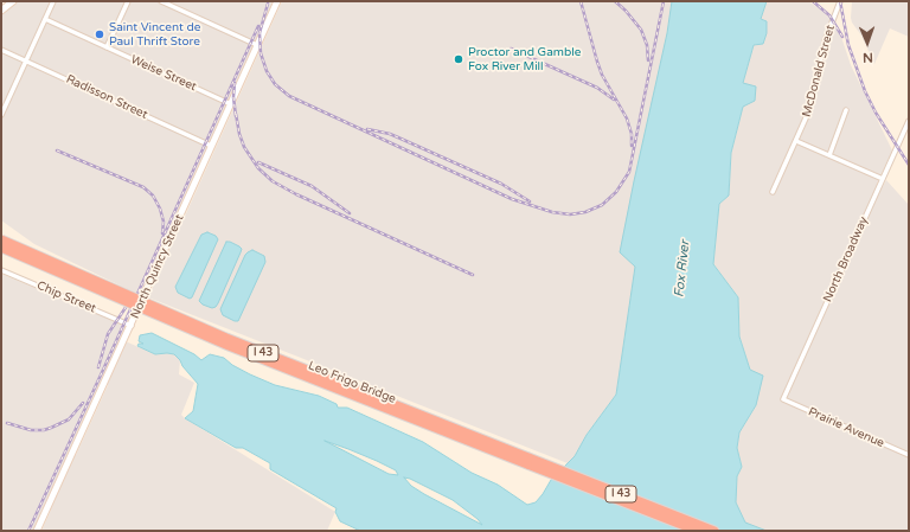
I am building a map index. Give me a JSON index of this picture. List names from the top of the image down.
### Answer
{
  "streets": {
    "highway": ["I 43", "Leo Frigo Bridge"],
    "street": [
      "McDonald Street",
      "Weise Street",
      "Radisson Street",
      "North Broadway",
      "North Quincy Street",
      "Chip Street",
      "Prairie Avenue"
    ]
  },
  "crossings": [
    ["Weise Street", "North Quincy Street"],
    ["Radisson Street", "North Quincy Street"],
    ["North Broadway", "Prairie Avenue"],
    ["North Quincy Street", "Chip Street"]
  ],
  "water": ["Fox River"],
  "places": ["Saint Vincent de Paul Thrift Store", "Proctor and Gamble Fox River Mill"],
  "north": "bottom"
}
